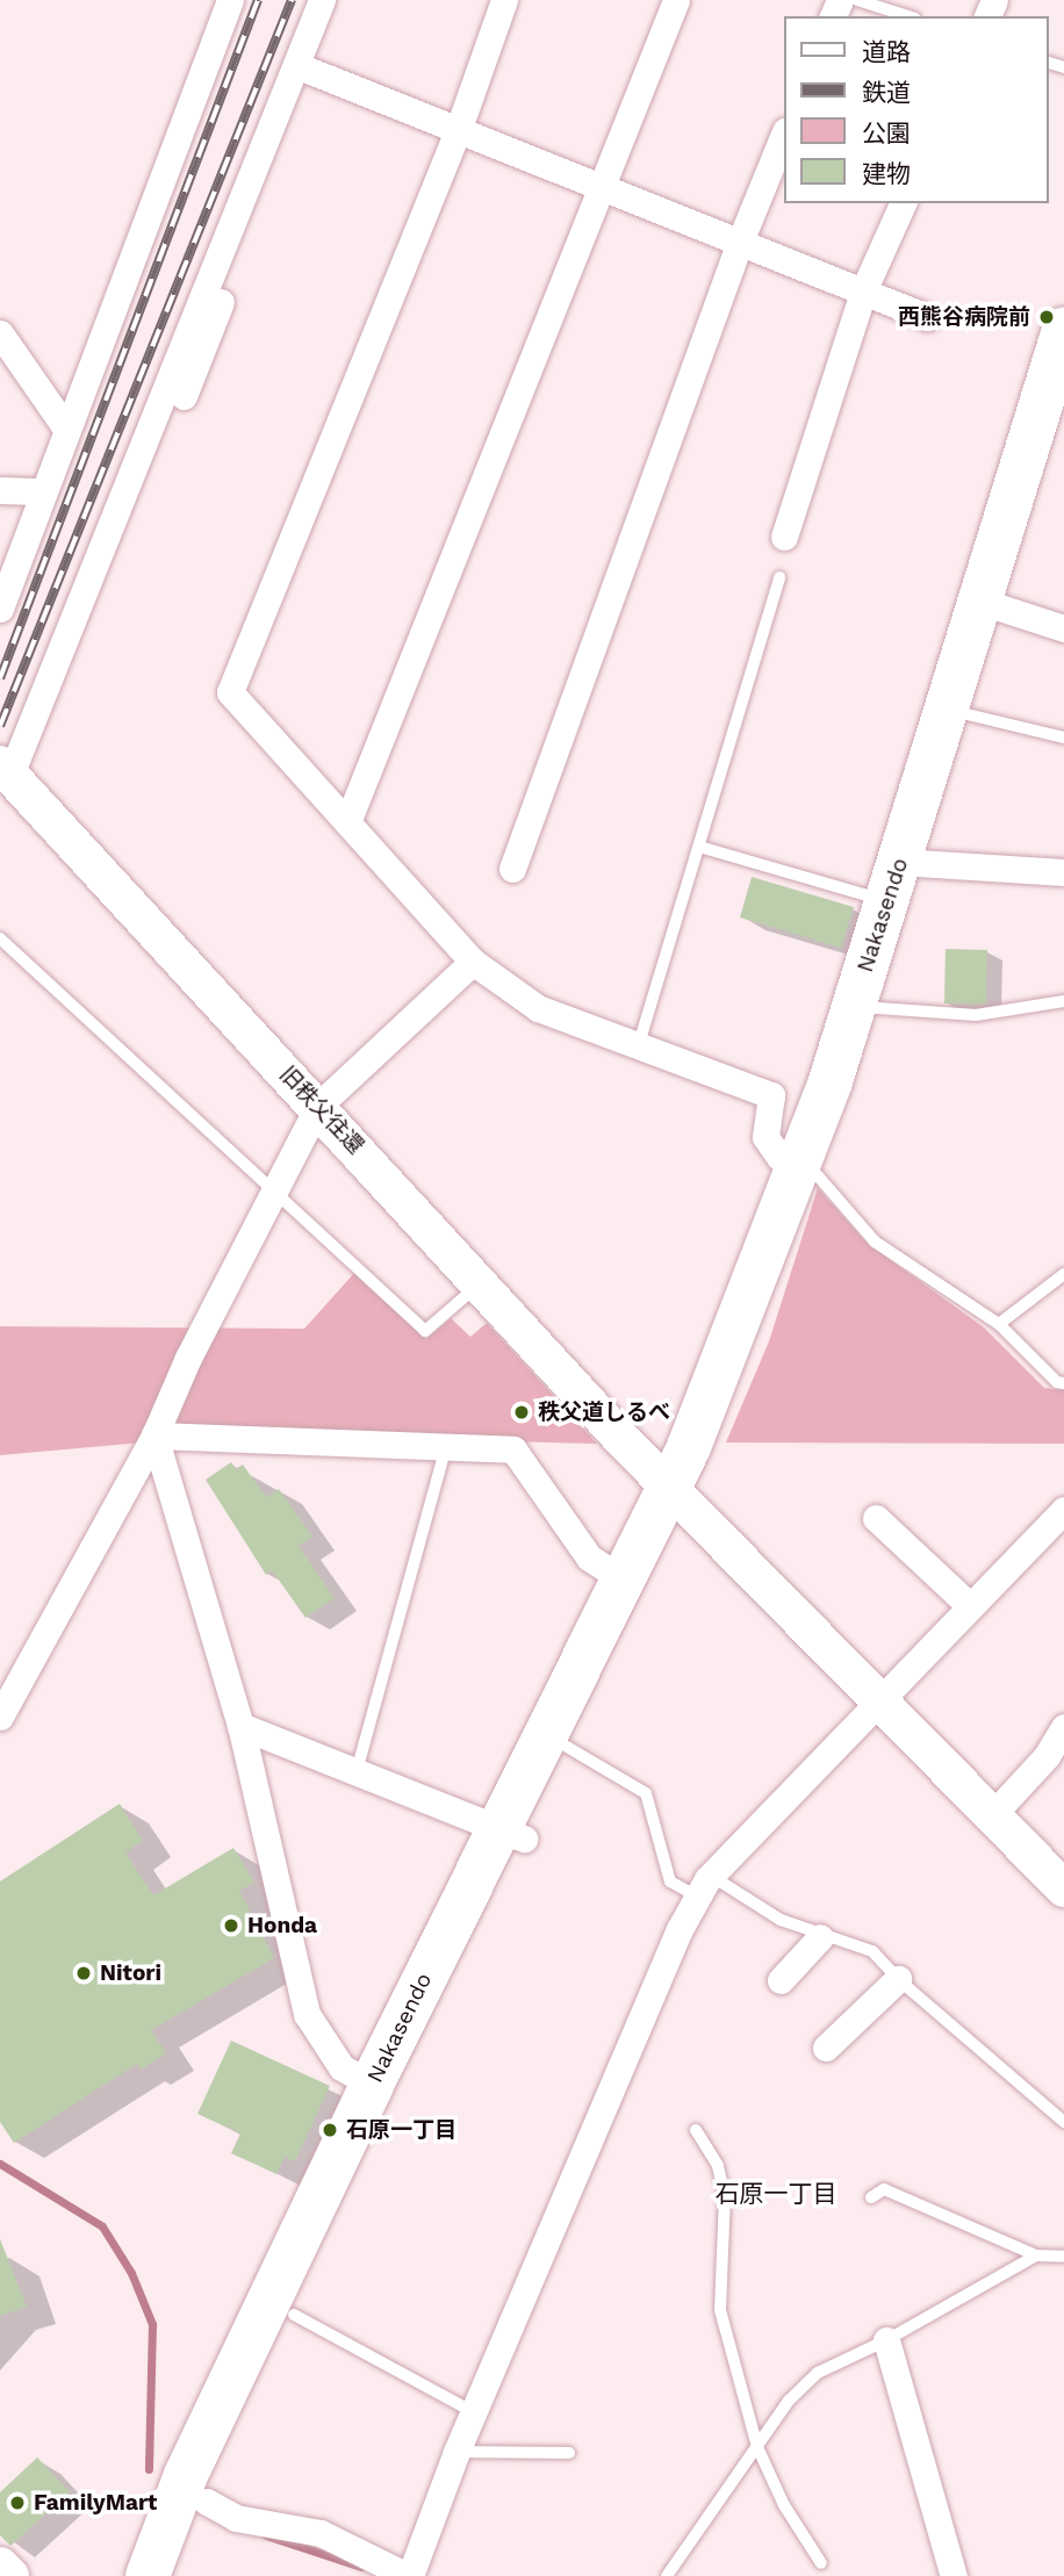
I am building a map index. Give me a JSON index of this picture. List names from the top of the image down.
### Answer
{
  "streets": {
    "highway": ["Nakasendo"],
    "street": ["旧秩父往還"]
  },
  "crossings": [
    ["Nakasendo", "旧秩父往還"]
  ],
  "districts": ["石原一丁目"],
  "places": [
    "西熊谷病院前",
    "秩父道しるべ",
    "Honda",
    "Nitori",
    "石原一丁目",
    "FamilyMart"
  ],
  "legend": [
    "道路",
    "鉄道",
    "公園",
    "建物"
  ]
}
